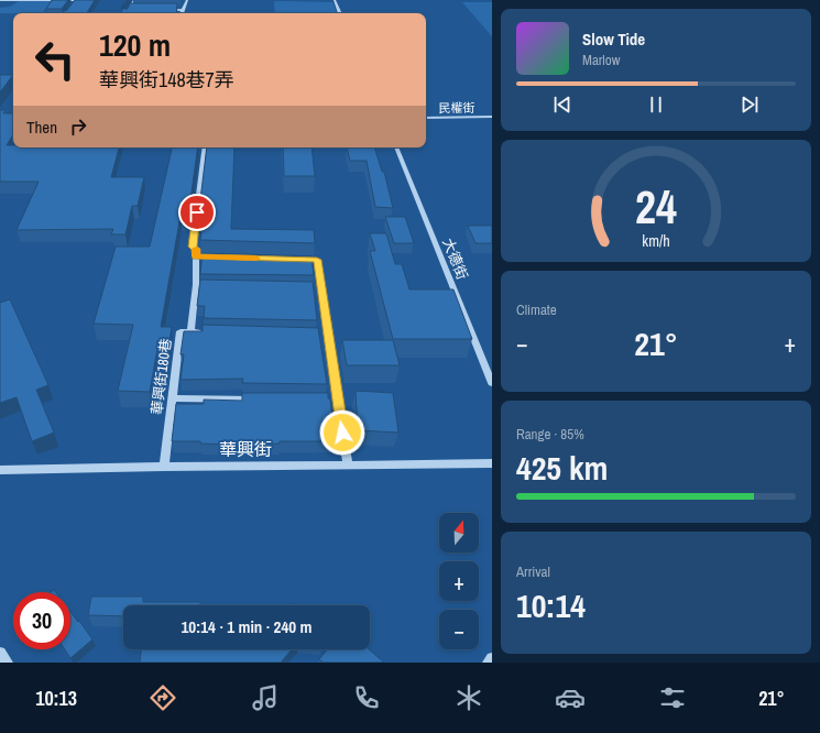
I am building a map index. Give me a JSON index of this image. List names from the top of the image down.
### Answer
{
  "streets": {
    "street": [
      "民權街",
      "大德街",
      "華興街180巷",
      "華興街"
    ]
  },
  "crossings": [
    ["華興街180巷", "華興街"]
  ],
  "north": "top",
  "page": {
    "turn": ["120 m", "華興街148巷7弄"],
    "song": ["Slow Tide", "Marlow"],
    "then": "Then",
    "tile": [
      "Climate",
      ["Range · 85%", "425 km"],
      ["Arrival", "10:14"]
    ],
    "heat": ["−", "21°", "+"],
    "map_buttons": ["+", "−"],
    "limit": "30",
    "trip": "10:14 · 1 min · 240 m",
    "tabs": ["10:13", "21°"],
    "gauge": ["24", "km/h"]
  }
}
